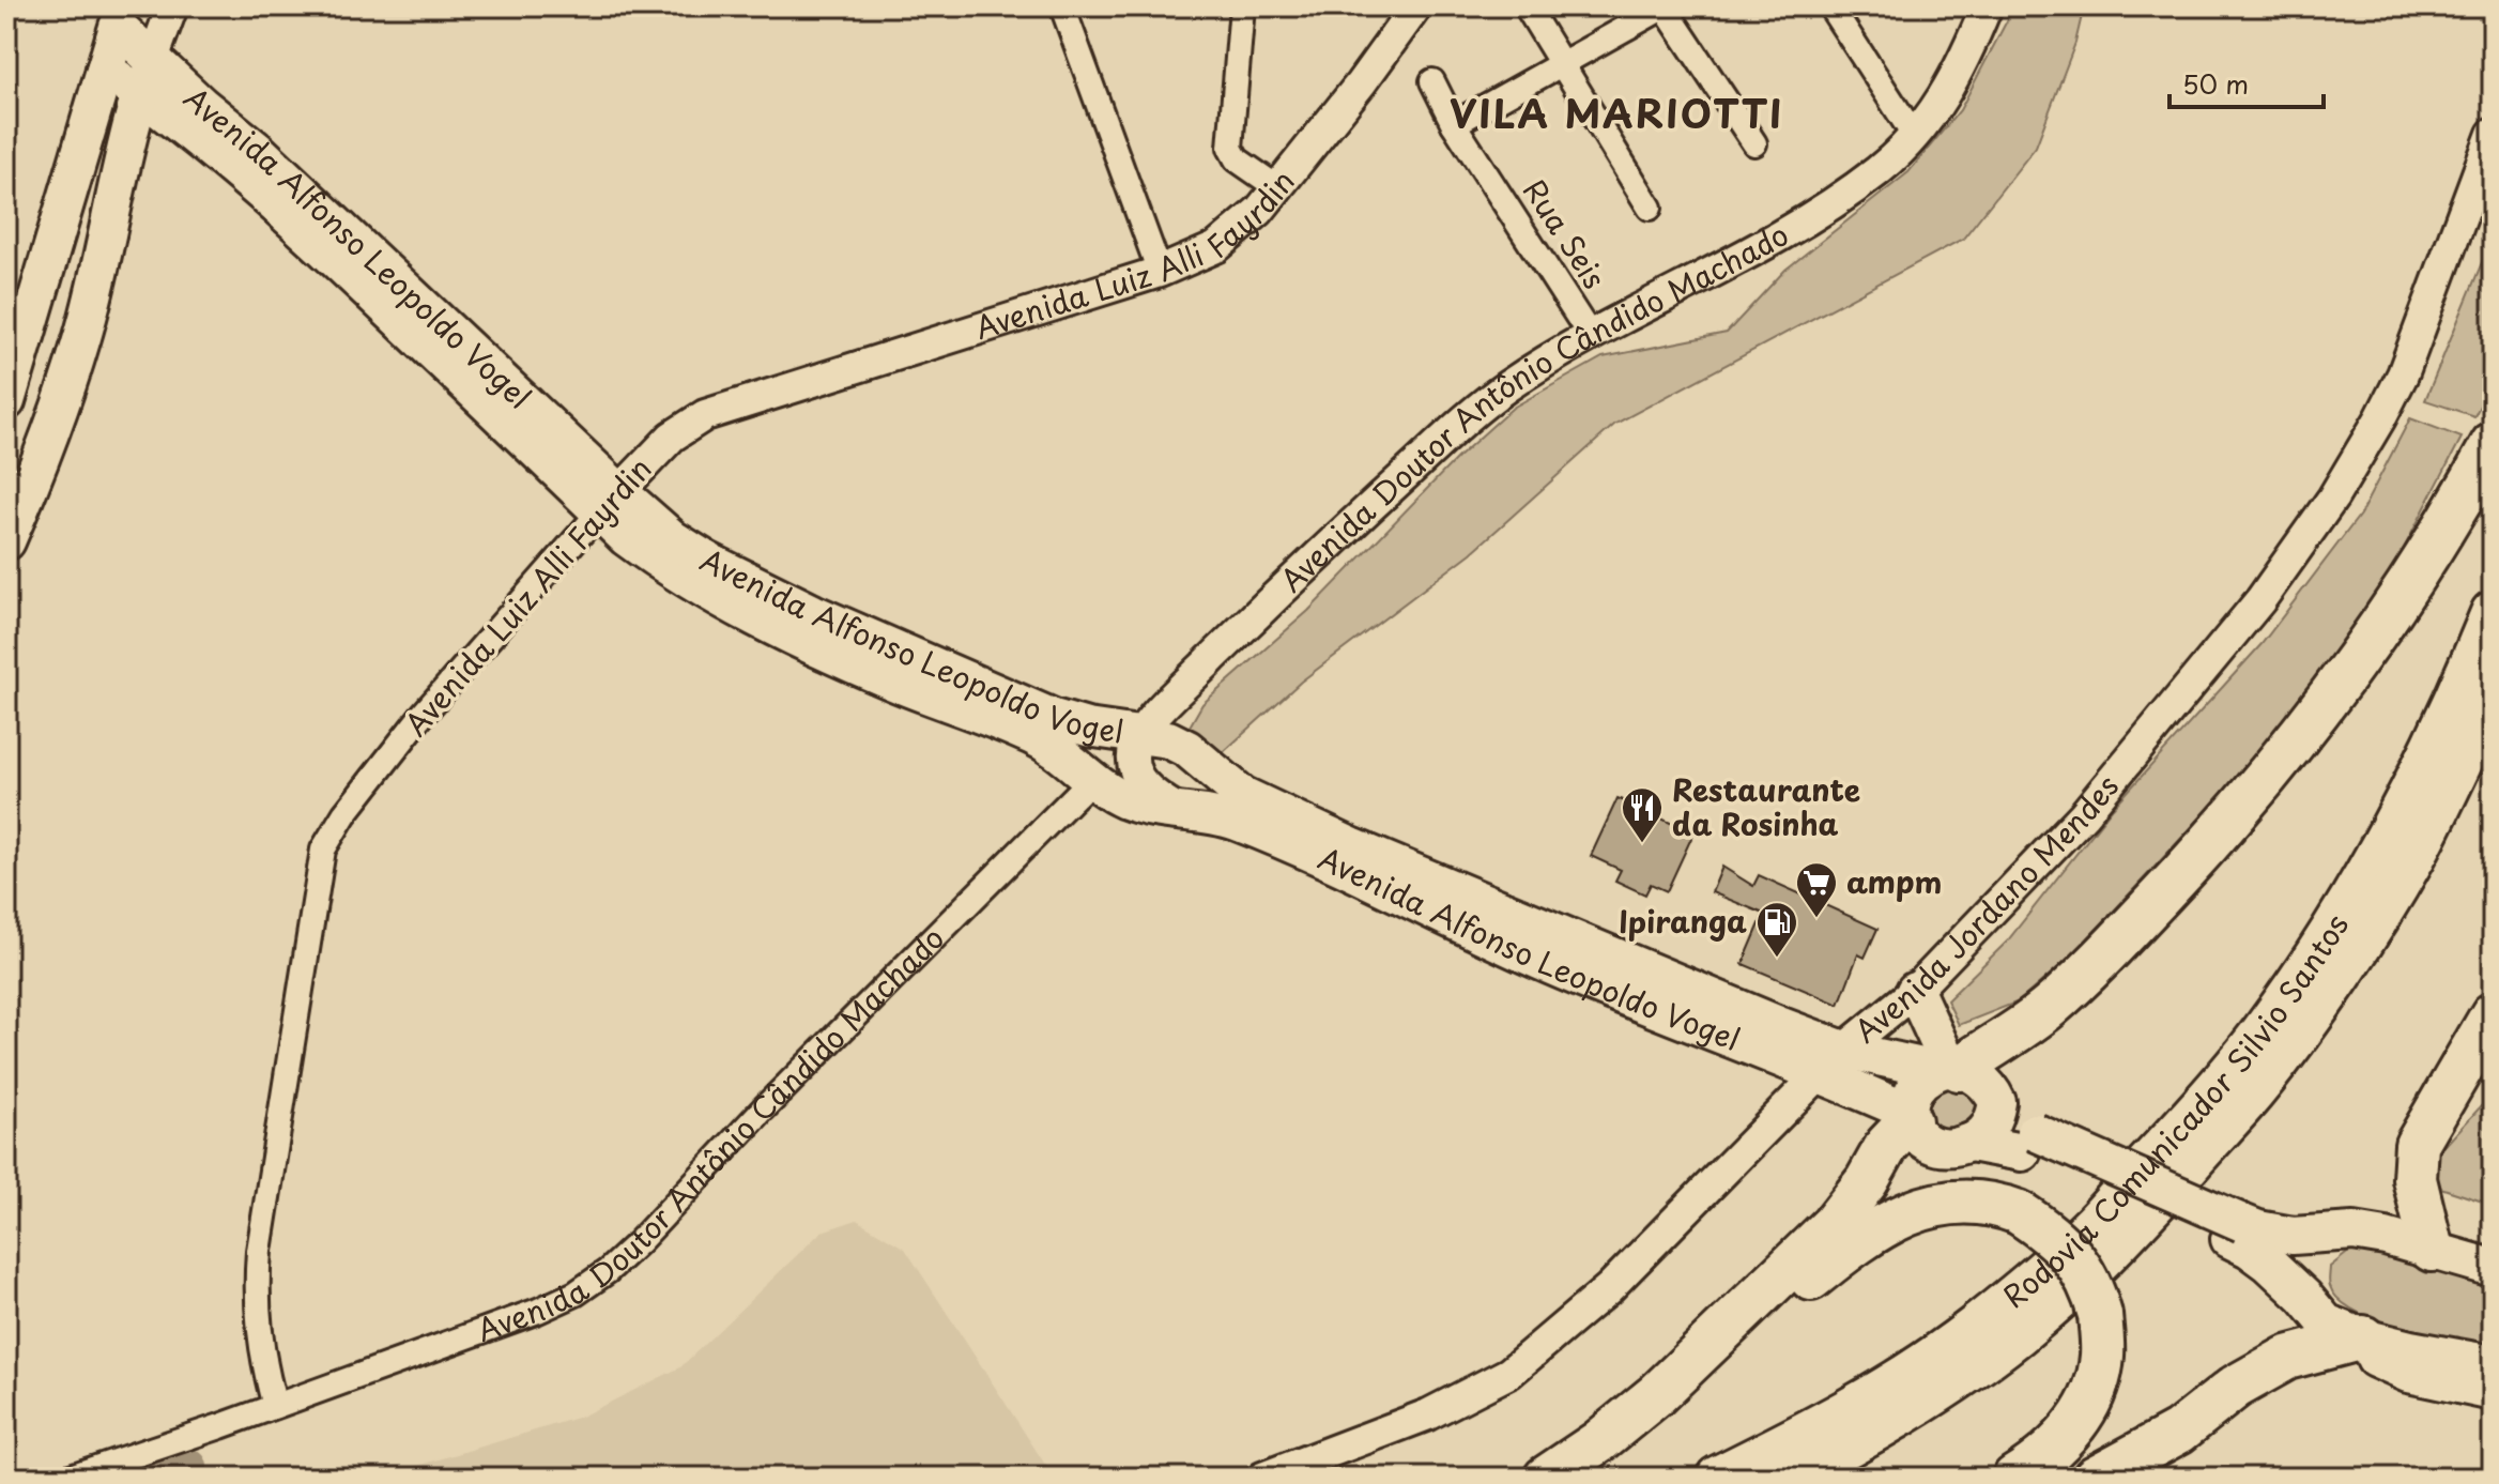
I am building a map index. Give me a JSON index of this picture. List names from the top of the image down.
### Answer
{
  "streets": {
    "highway": ["Rodovia Comunicador Silvio Santos"],
    "main road": ["Avenida Alfonso Leopoldo Vogel"],
    "street": [
      "Rua Seis",
      "Avenida Luiz Alli Fayrdin",
      "Avenida Doutor Antônio Cândido Machado",
      "Avenida Jordano Mendes"
    ]
  },
  "crossings": [
    ["Rua Seis", "Avenida Doutor Antônio Cândido Machado"],
    ["Avenida Alfonso Leopoldo Vogel", "Avenida Luiz Alli Fayrdin"],
    ["Avenida Alfonso Leopoldo Vogel", "Avenida Doutor Antônio Cândido Machado"],
    ["Avenida Alfonso Leopoldo Vogel", "Avenida Jordano Mendes"],
    ["Avenida Luiz Alli Fayrdin", "Avenida Doutor Antônio Cândido Machado"]
  ],
  "districts": ["VILA MARIOTTI"],
  "places": {
    "restaurant": ["Restaurante da Rosinha"],
    "supermarket": ["ampm"],
    "fuel station": ["Ipiranga"]
  },
  "scale_bar": "50 m"
}
